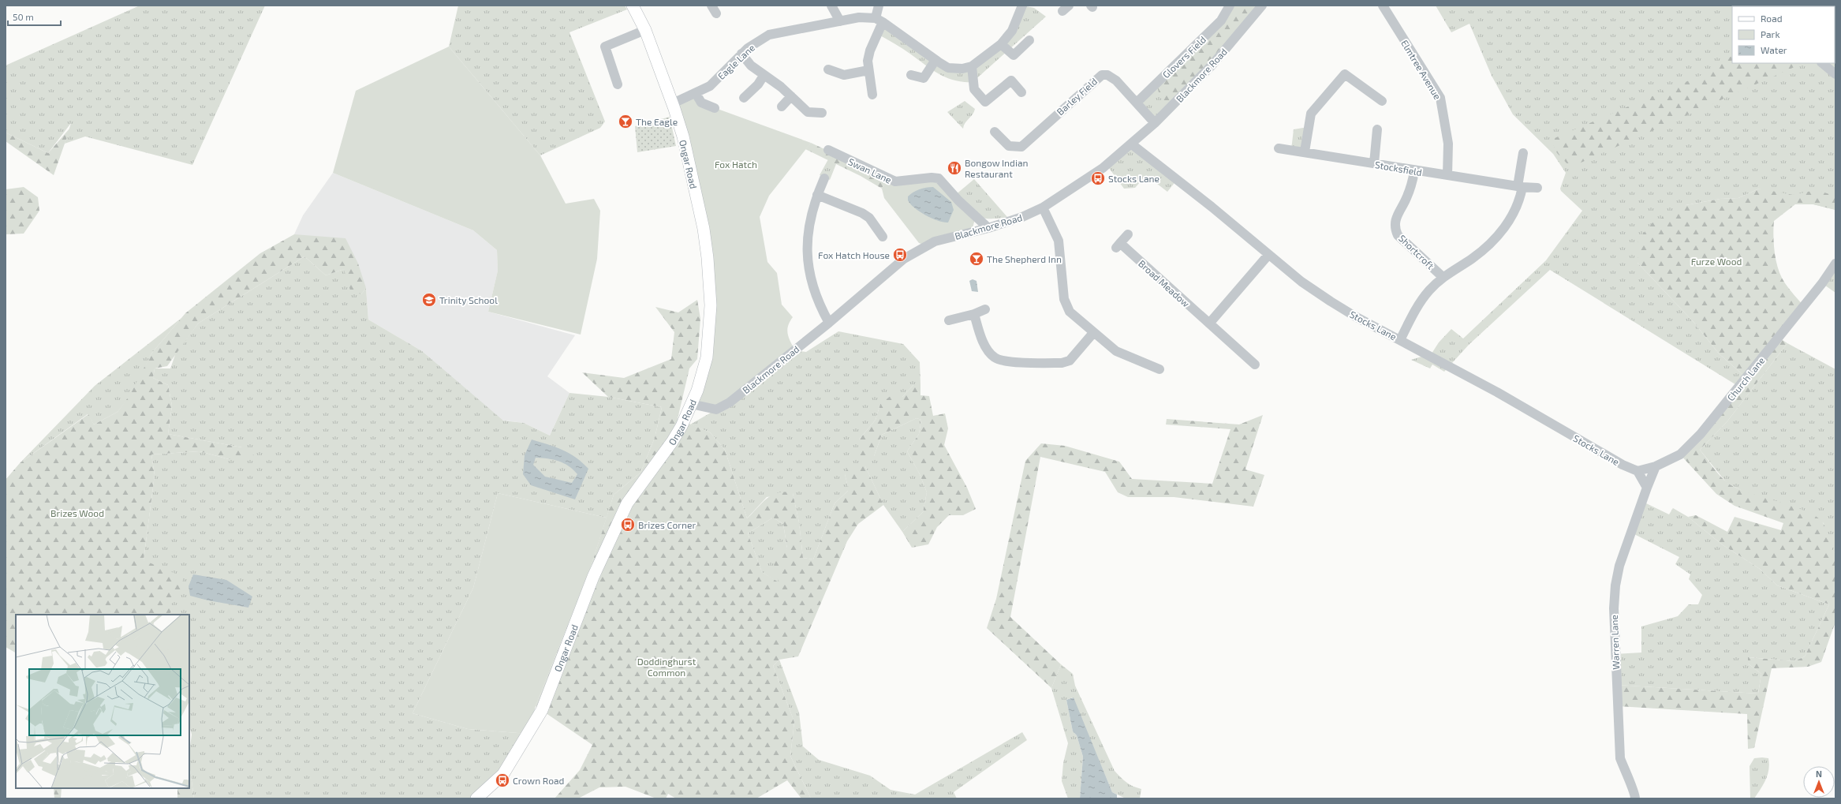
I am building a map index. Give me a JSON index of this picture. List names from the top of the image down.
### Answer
{
  "streets": {
    "main road": ["Ongar Road"],
    "street": [
      "Glovers Field",
      "Eagle Lane",
      "Elmtree Avenue",
      "Blackmore Road",
      "Barley Field",
      "Stocksfield",
      "Swan Lane",
      "Shortcroft",
      "Broad Meadow",
      "Stocks Lane",
      "Church Lane",
      "Warren Lane"
    ]
  },
  "crossings": [
    ["Glovers Field", "Barley Field"],
    ["Eagle Lane", "Ongar Road"],
    ["Elmtree Avenue", "Stocksfield"],
    ["Blackmore Road", "Barley Field"],
    ["Blackmore Road", "Ongar Road"],
    ["Blackmore Road", "Swan Lane"],
    ["Blackmore Road", "Stocks Lane"],
    ["Stocksfield", "Shortcroft"],
    ["Shortcroft", "Stocks Lane"],
    ["Stocks Lane", "Church Lane"],
    ["Church Lane", "Warren Lane"]
  ],
  "parks": [
    "Fox Hatch",
    "Furze Wood",
    "Brizes Wood",
    "Doddinghurst Common"
  ],
  "places": {
    "bar": ["The Eagle", "The Shepherd Inn"],
    "restaurant": ["Bongow Indian Restaurant"],
    "bus stop": [
      "Stocks Lane",
      "Fox Hatch House",
      "Brizes Corner",
      "Crown Road"
    ],
    "school or university": ["Trinity School"]
  },
  "legend": ["Road", "Park", "Water"],
  "scale_bar": "50 m",
  "north": "top"
}
